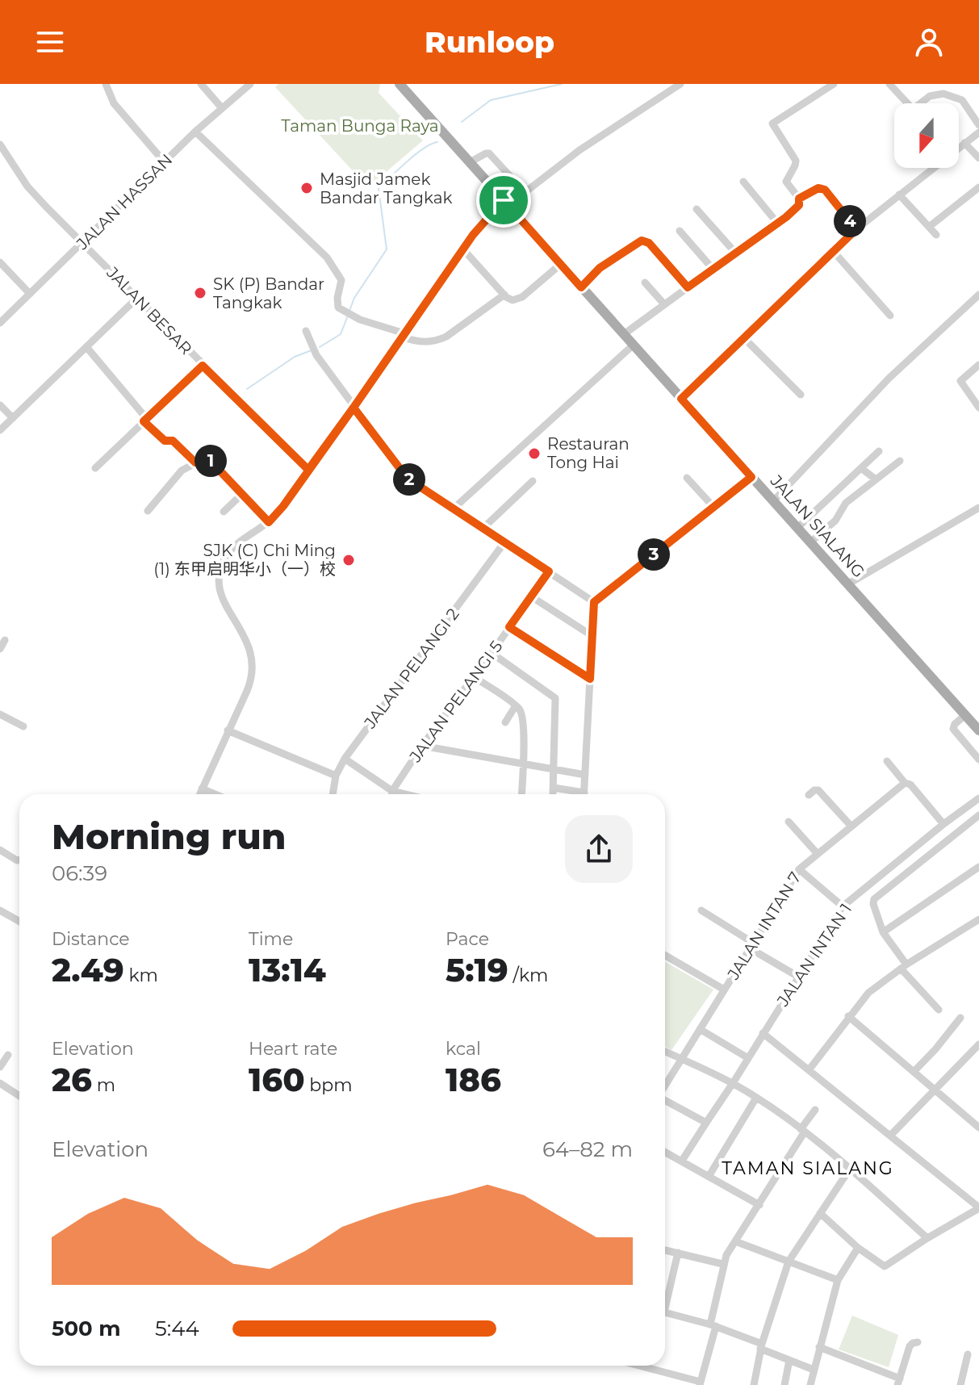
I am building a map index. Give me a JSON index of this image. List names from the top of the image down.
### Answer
{
  "streets": {
    "main road": ["JALAN SIALANG"],
    "street": [
      "JALAN HASSAN",
      "JALAN BESAR",
      "JALAN PELANGI 2",
      "JALAN PELANGI 5",
      "JALAN INTAN 7",
      "JALAN INTAN 1"
    ]
  },
  "crossings": [
    ["JALAN HASSAN", "JALAN BESAR"]
  ],
  "districts": ["TAMAN SIALANG"],
  "parks": ["Taman Bunga Raya"],
  "places": [
    "Masjid Jamek Bandar Tangkak",
    "SK (P) Bandar Tangkak",
    "Restauran Tong Hai",
    "SJK (C) Chi Ming (1) 东甲启明华小（一）校"
  ],
  "north": "bottom",
  "page": {
    "header": "Runloop",
    "pins": [
      "4",
      "1",
      "2",
      "3"
    ],
    "heading": ["Morning run", "06:39"],
    "stats": [
      ["Distance", "2.49 km"],
      ["Time", "13:14"],
      ["Pace", "5:19 /km"],
      ["Elevation", "26 m"],
      ["Heart rate", "160 bpm"],
      ["kcal", "186"]
    ],
    "chart": ["Elevation", "64–82 m"],
    "list": [
      {
        "name": "500 m",
        "note": "5:44"
      }
    ]
  }
}
